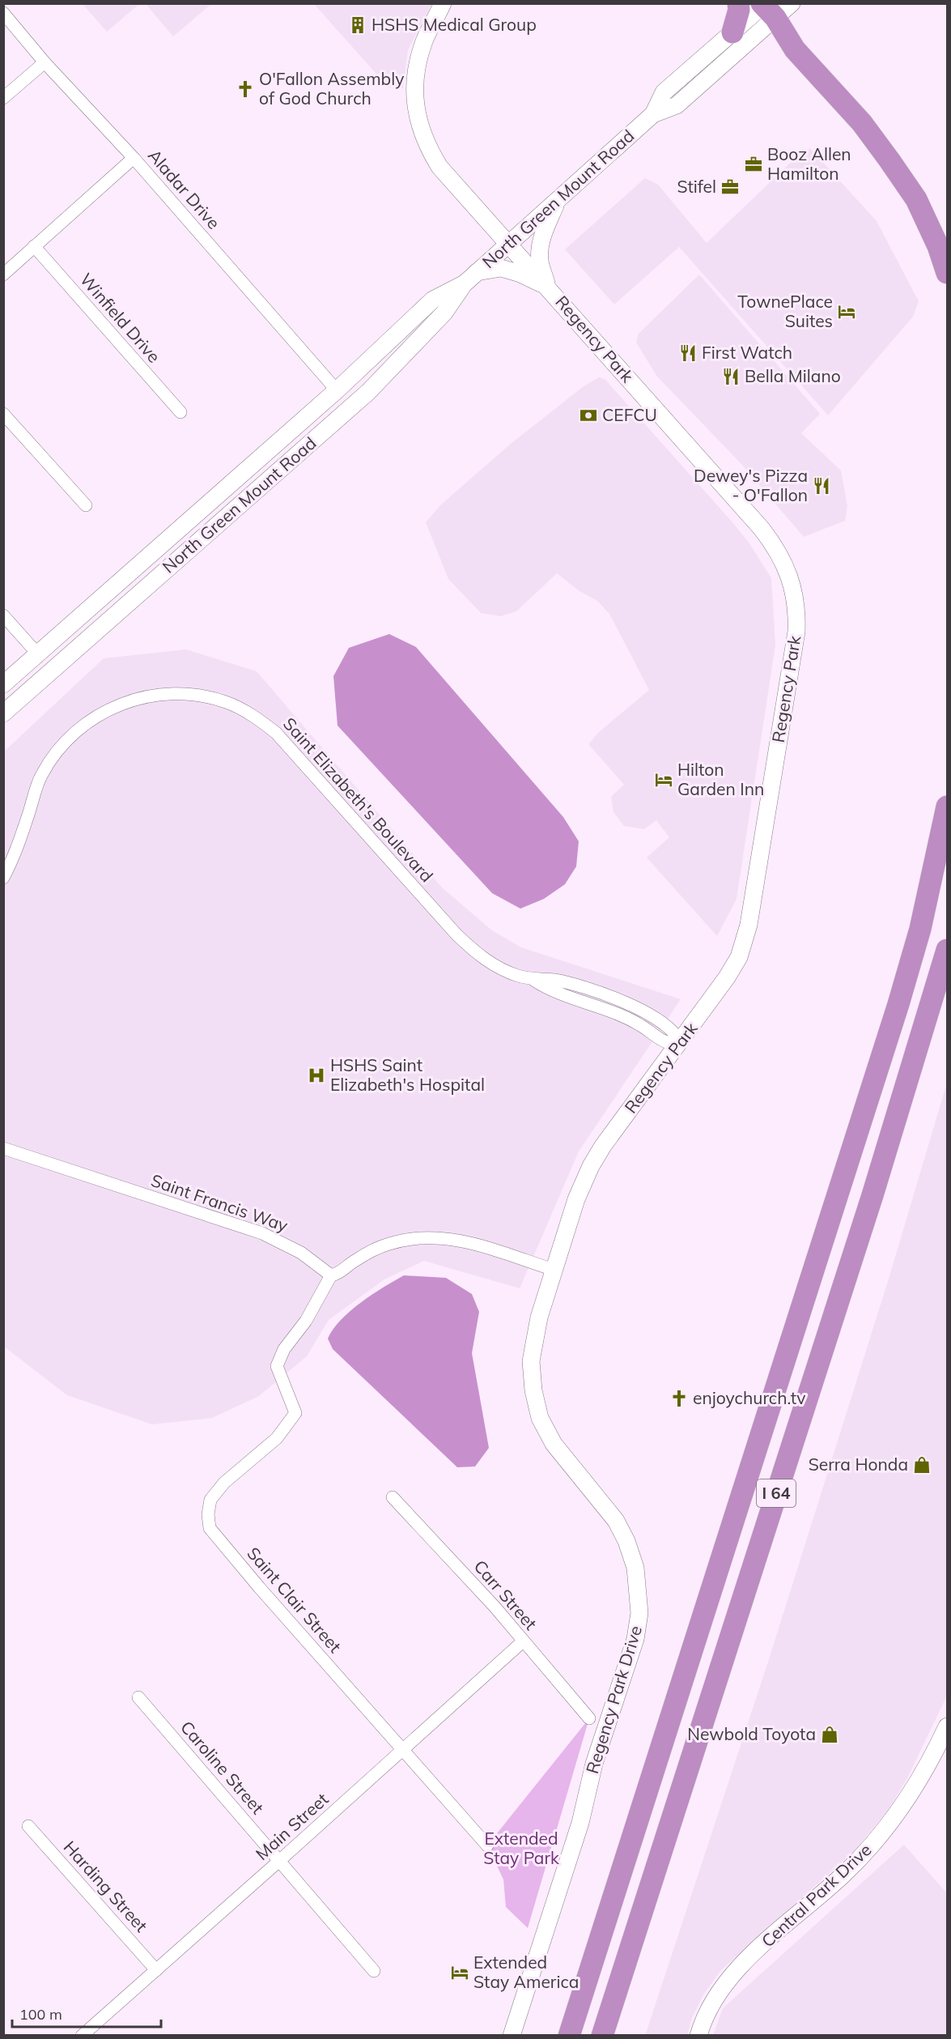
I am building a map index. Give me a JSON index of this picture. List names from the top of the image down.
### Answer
{
  "streets": {
    "highway": ["I 64"],
    "street": [
      "Aladar Drive",
      "North Green Mount Road",
      "Winfield Drive",
      "Regency Park",
      "Saint Elizabeth's Boulevard",
      "Saint Francis Way",
      "Carr Street",
      "Saint Clair Street",
      "Regency Park Drive",
      "Caroline Street",
      "Main Street",
      "Harding Street",
      "Central Park Drive"
    ]
  },
  "crossings": [
    ["Aladar Drive", "North Green Mount Road"],
    ["North Green Mount Road", "Regency Park"],
    ["Regency Park", "Saint Elizabeth's Boulevard"],
    ["Regency Park", "Regency Park Drive"],
    ["Saint Francis Way", "Saint Clair Street"],
    ["Carr Street", "Main Street"],
    ["Saint Clair Street", "Main Street"],
    ["Caroline Street", "Main Street"],
    ["Main Street", "Harding Street"]
  ],
  "parks": ["Extended Stay Park"],
  "places": {
    "building": ["HSHS Medical Group"],
    "church": ["O'Fallon Assembly of God Church", "enjoychurch.tv"],
    "office": ["Booz Allen Hamilton", "Stifel"],
    "hotel": ["TownePlace Suites", "Hilton Garden Inn", "Extended Stay America"],
    "restaurant": ["First Watch", "Bella Milano", "Dewey's Pizza - O'Fallon"],
    "bank": ["CEFCU"],
    "hospital": ["HSHS Saint Elizabeth's Hospital"],
    "shop": ["Serra Honda", "Newbold Toyota"]
  },
  "scale_bar": "100 m"
}
